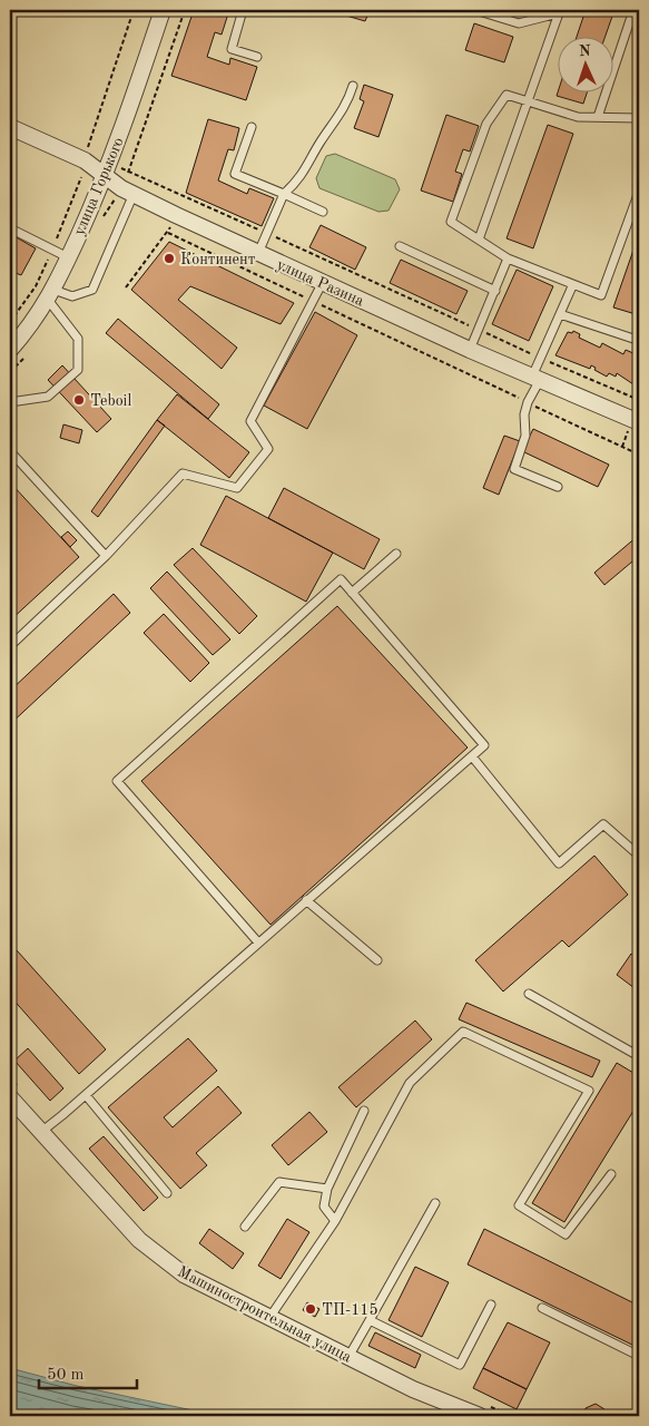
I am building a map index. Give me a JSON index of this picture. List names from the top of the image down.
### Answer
{
  "streets": {
    "street": ["улица Горького", "улица Разина", "Машиностроительная улица"]
  },
  "crossings": [
    ["улица Горького", "улица Разина"]
  ],
  "places": ["Континент", "Teboil", "ТП-115"],
  "scale_bar": "50 m",
  "north": "top"
}
